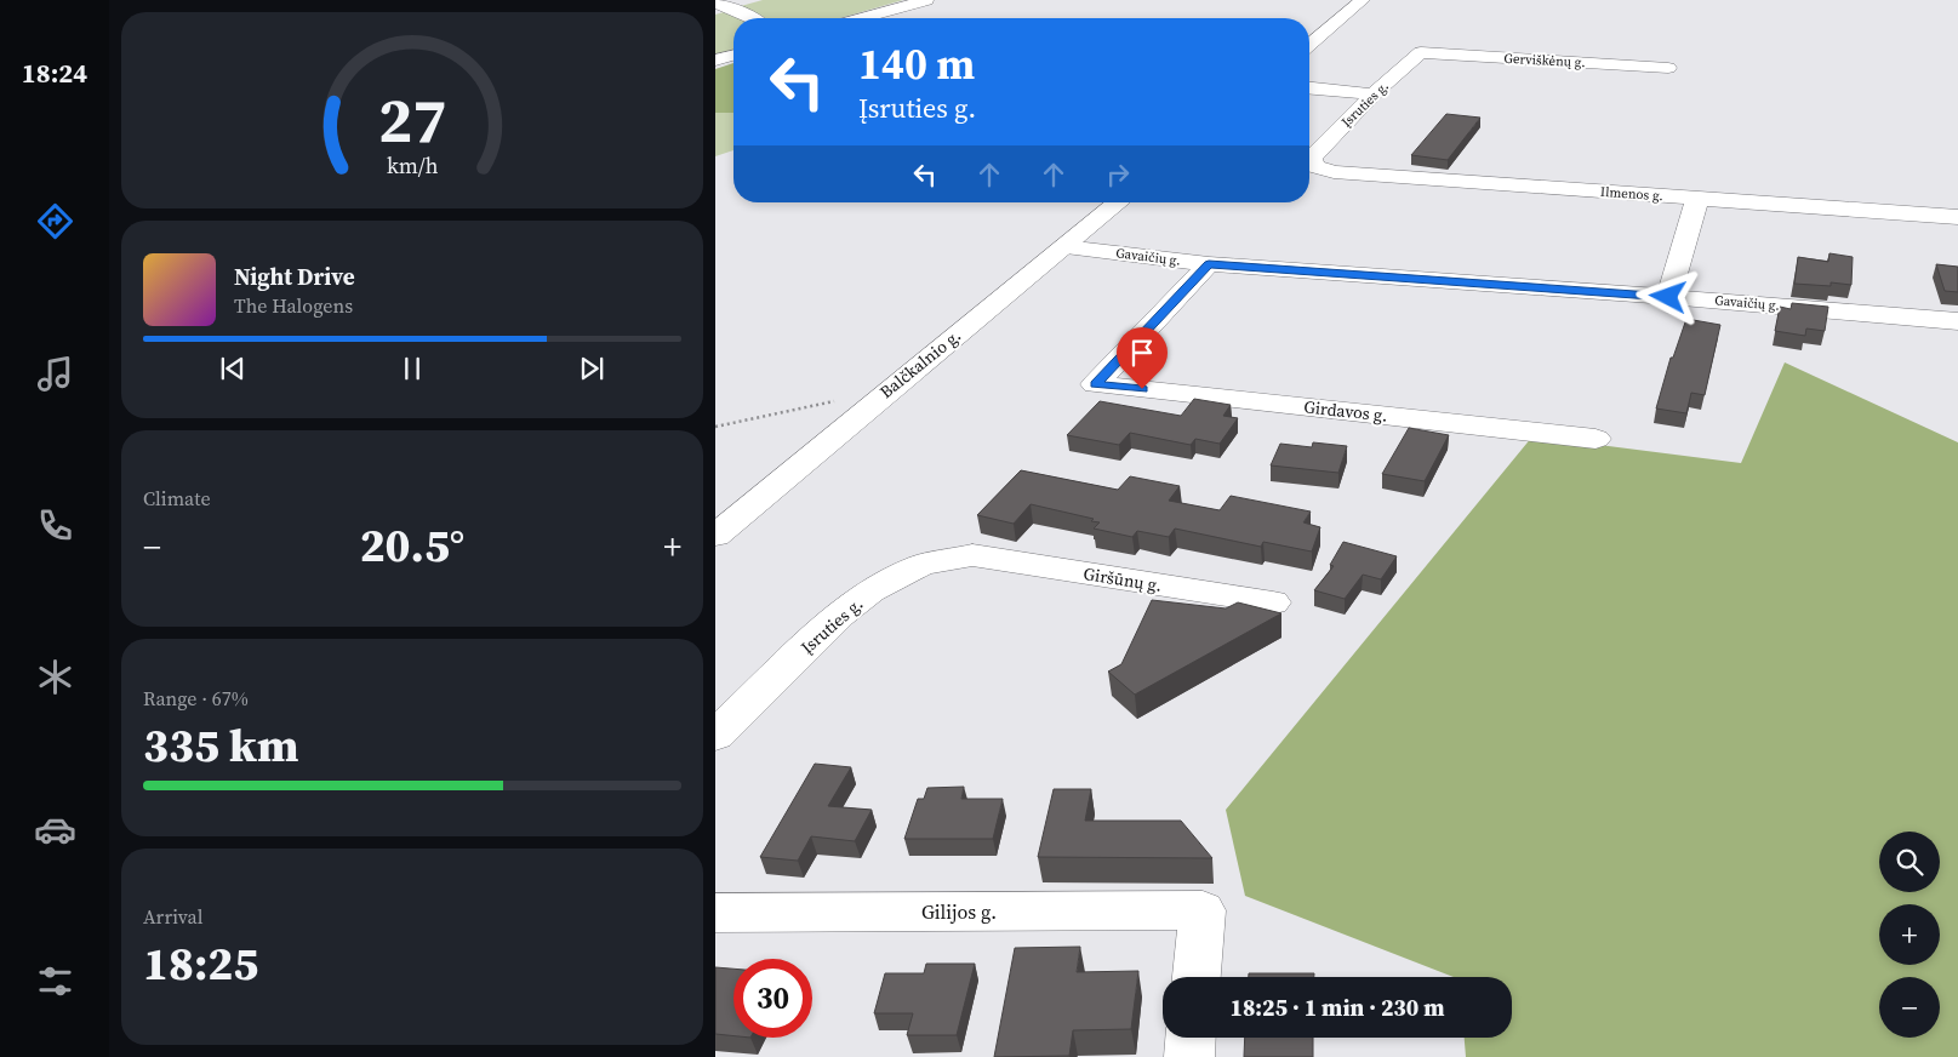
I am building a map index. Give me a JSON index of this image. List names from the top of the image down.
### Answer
{
  "streets": {
    "street": [
      "Gerviškėnų g.",
      "Įsruties g.",
      "Ilmenos g.",
      "Gavaičių g.",
      "Balčkalnio g.",
      "Girdavos g.",
      "Giršūnų g.",
      "Gilijos g."
    ]
  },
  "crossings": [
    ["Gerviškėnų g.", "Įsruties g."],
    ["Įsruties g.", "Ilmenos g."],
    ["Įsruties g.", "Giršūnų g."],
    ["Gavaičių g.", "Balčkalnio g."],
    ["Gavaičių g.", "Girdavos g."]
  ],
  "page": {
    "tabs": "18:24",
    "turn": ["140 m", "Įsruties g."],
    "song": ["Night Drive", "The Halogens"],
    "tile": [
      "Climate",
      ["Range · 67%", "335 km"],
      ["Arrival", "18:25"]
    ],
    "heat": ["−", "20.5°", "+"],
    "map_buttons": ["+", "−"],
    "limit": "30",
    "trip": "18:25 · 1 min · 230 m",
    "gauge": ["27", "km/h"]
  }
}
